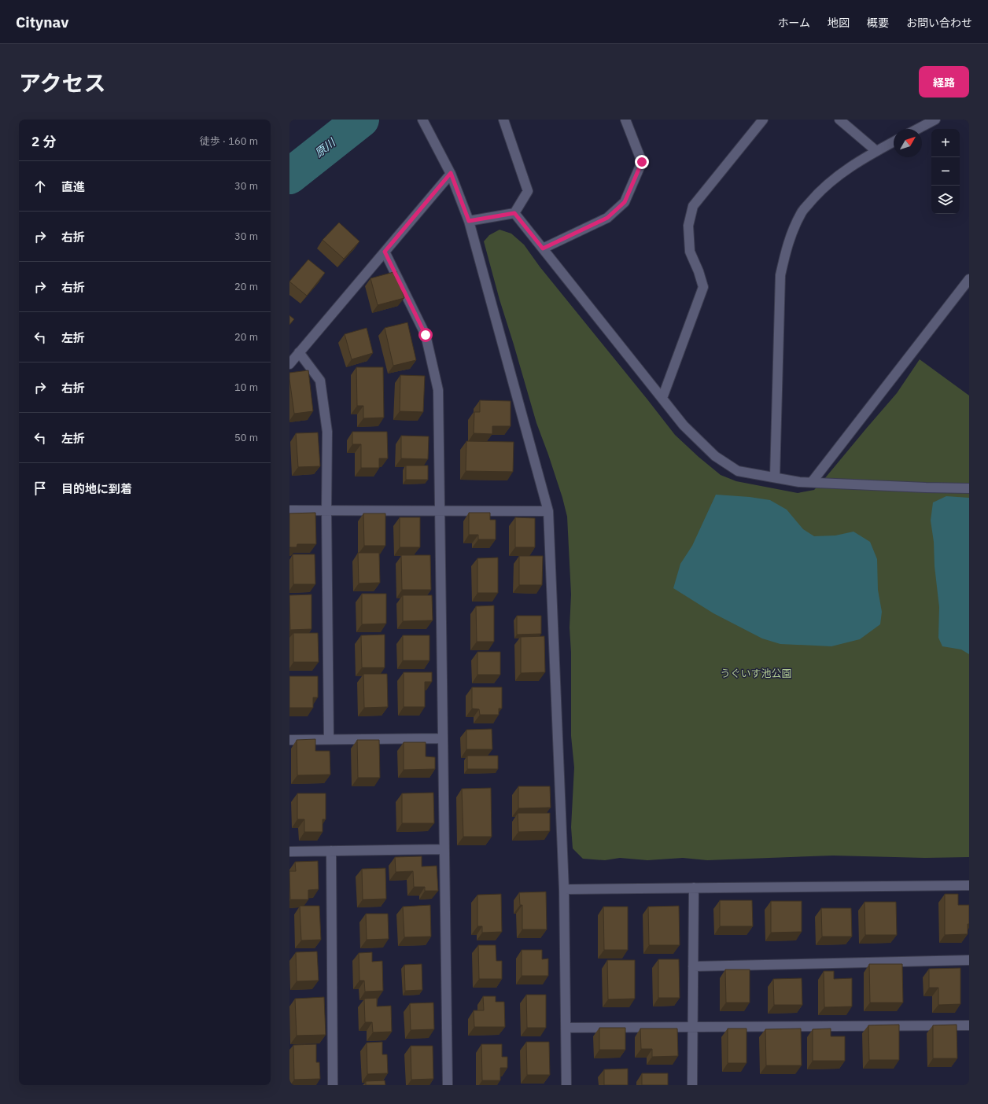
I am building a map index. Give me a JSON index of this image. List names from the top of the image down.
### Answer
{
  "water": ["原川"],
  "parks": ["うぐいす池公園"],
  "north": "top right",
  "page": {
    "header": "Citynav",
    "nav": [
      "ホーム",
      "地図",
      "概要",
      "お問い合わせ"
    ],
    "title": "アクセス",
    "buttons": "経路",
    "heading": ["2 分", "徒歩 · 160 m"],
    "map_buttons": ["+", "−"],
    "list": [
      ["直進", "30 m"],
      ["右折", "30 m"],
      ["右折", "20 m"],
      ["左折", "20 m"],
      ["右折", "10 m"],
      ["左折", "50 m"],
      "目的地に到着"
    ]
  }
}
